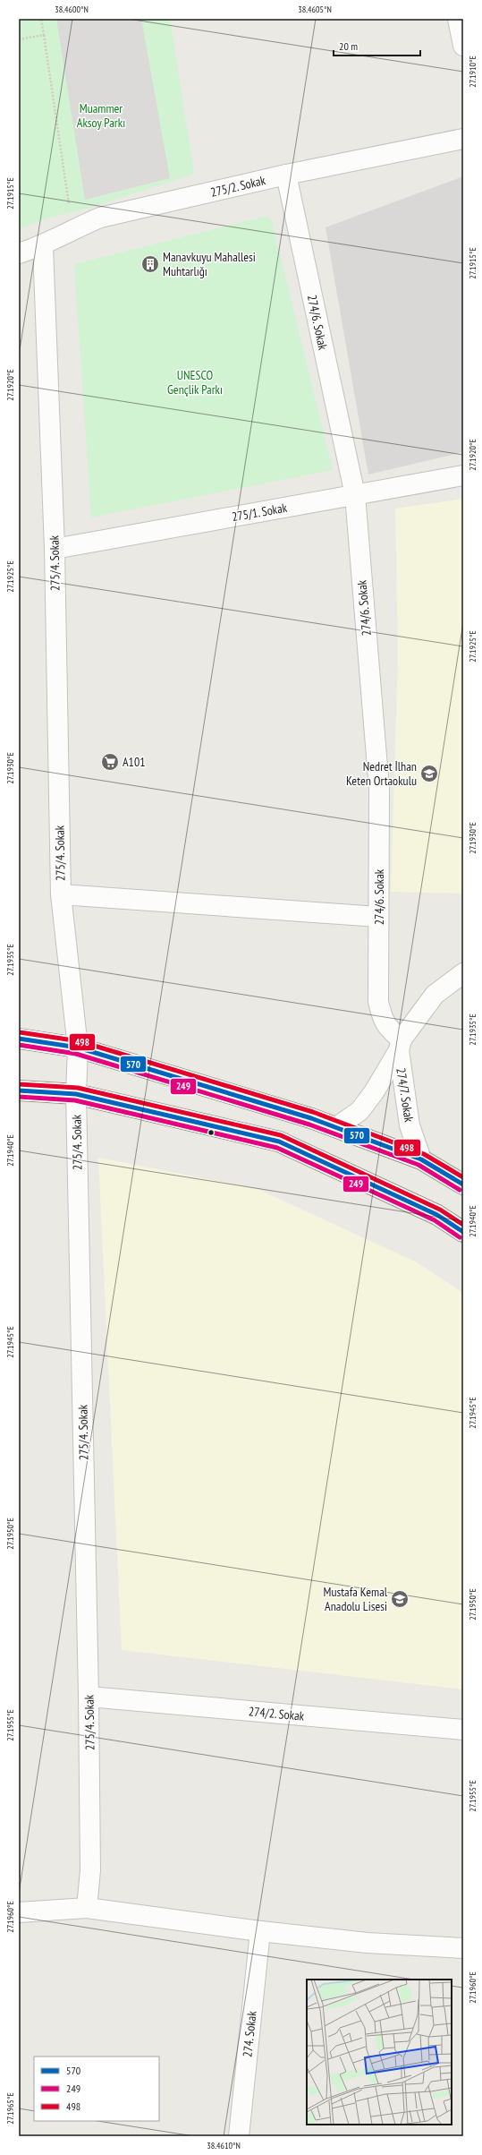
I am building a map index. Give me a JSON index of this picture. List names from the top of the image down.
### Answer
{
  "streets": {
    "street": [
      "275/2. Sokak",
      "274/6. Sokak",
      "275/1. Sokak",
      "275/4. Sokak",
      "274/7. Sokak",
      "274/2. Sokak",
      "274. Sokak"
    ]
  },
  "crossings": [
    ["275/2. Sokak", "274/6. Sokak"],
    ["275/2. Sokak", "275/4. Sokak"],
    ["274/6. Sokak", "275/1. Sokak"],
    ["274/6. Sokak", "274/7. Sokak"],
    ["275/1. Sokak", "275/4. Sokak"],
    ["275/4. Sokak", "274/2. Sokak"]
  ],
  "parks": ["Muammer Aksoy Parkı", "UNESCO Gençlik Parkı"],
  "places": {
    "building": ["Manavkuyu Mahallesi Muhtarlığı"],
    "supermarket": ["A101"],
    "school or university": ["Nedret İlhan Keten Ortaokulu", "Mustafa Kemal Anadolu Lisesi"]
  },
  "lines": ["transit line 498", "transit line 570", "transit line 249"],
  "legend": ["570", "249", "498"],
  "scale_bar": "20 m",
  "coordinates": [
    "38.4600°N",
    "38.4605°N",
    "27.1910°E",
    "27.1915°E",
    "27.1920°E",
    "27.1925°E",
    "27.1930°E",
    "27.1935°E",
    "27.1940°E",
    "27.1945°E",
    "27.1950°E",
    "27.1955°E",
    "27.1960°E",
    "27.1965°E",
    "38.4610°N"
  ]
}
